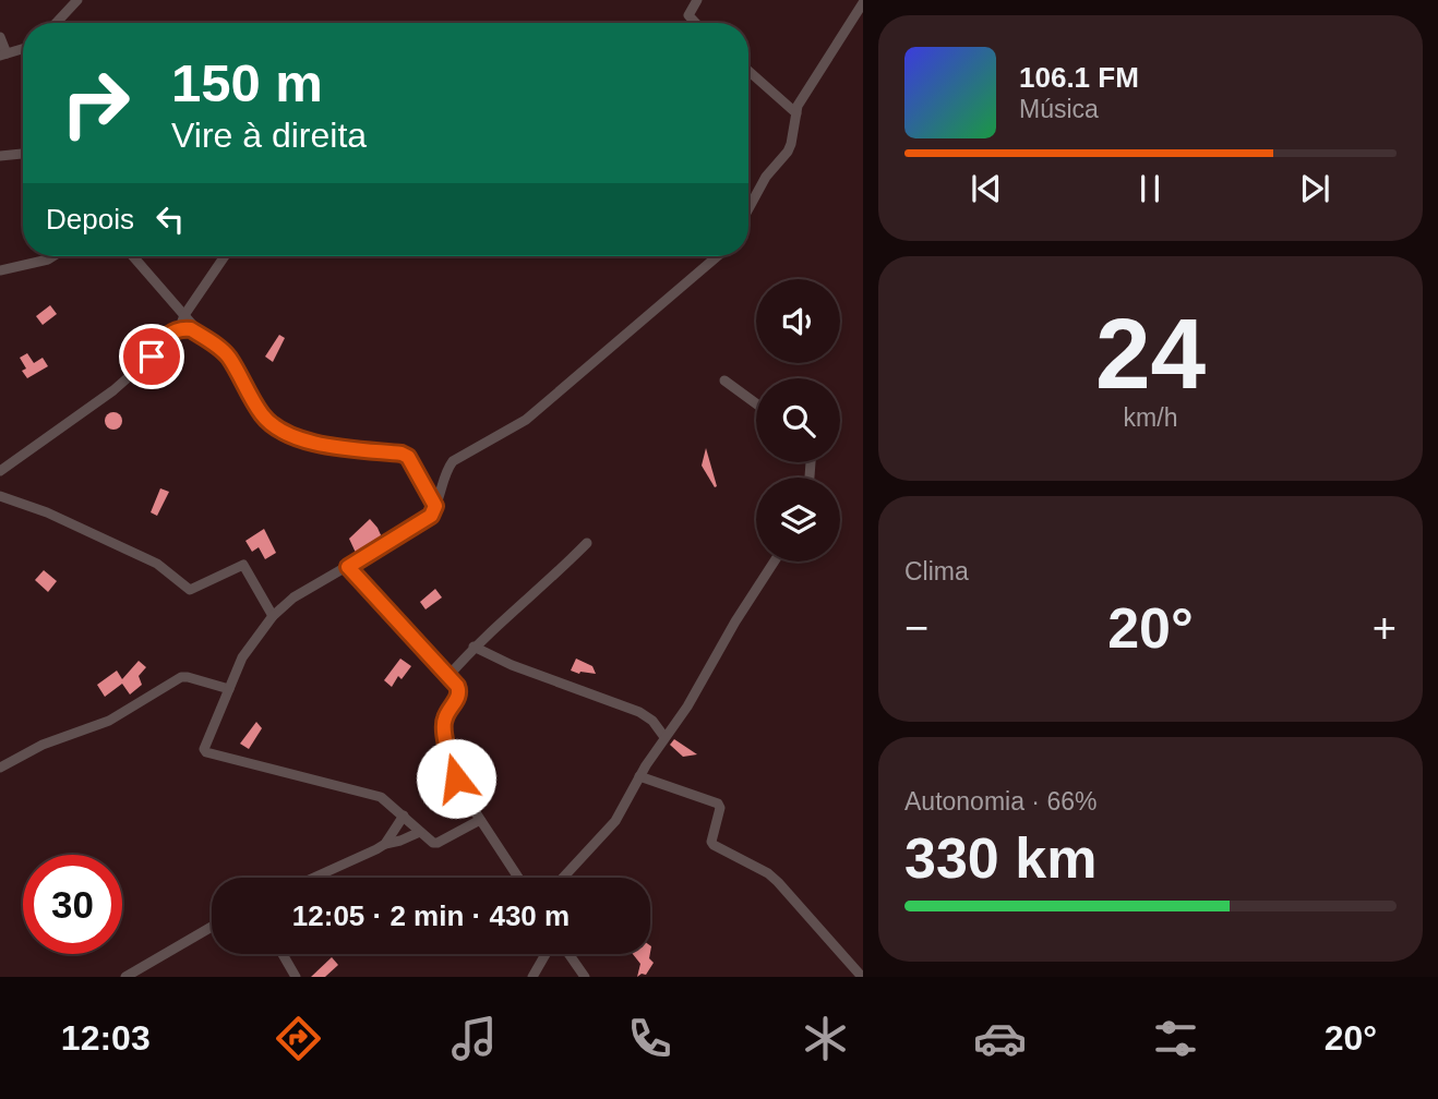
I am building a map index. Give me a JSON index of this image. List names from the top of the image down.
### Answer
{
  "page": {
    "turn": ["150 m", "Vire à direita"],
    "song": ["106.1 FM", "Música"],
    "then": "Depois",
    "tile": [
      ["24", "km/h"],
      "Clima",
      ["Autonomia · 66%", "330 km"]
    ],
    "heat": ["−", "20°", "+"],
    "limit": "30",
    "trip": "12:05 · 2 min · 430 m",
    "tabs": ["12:03", "20°"]
  }
}
